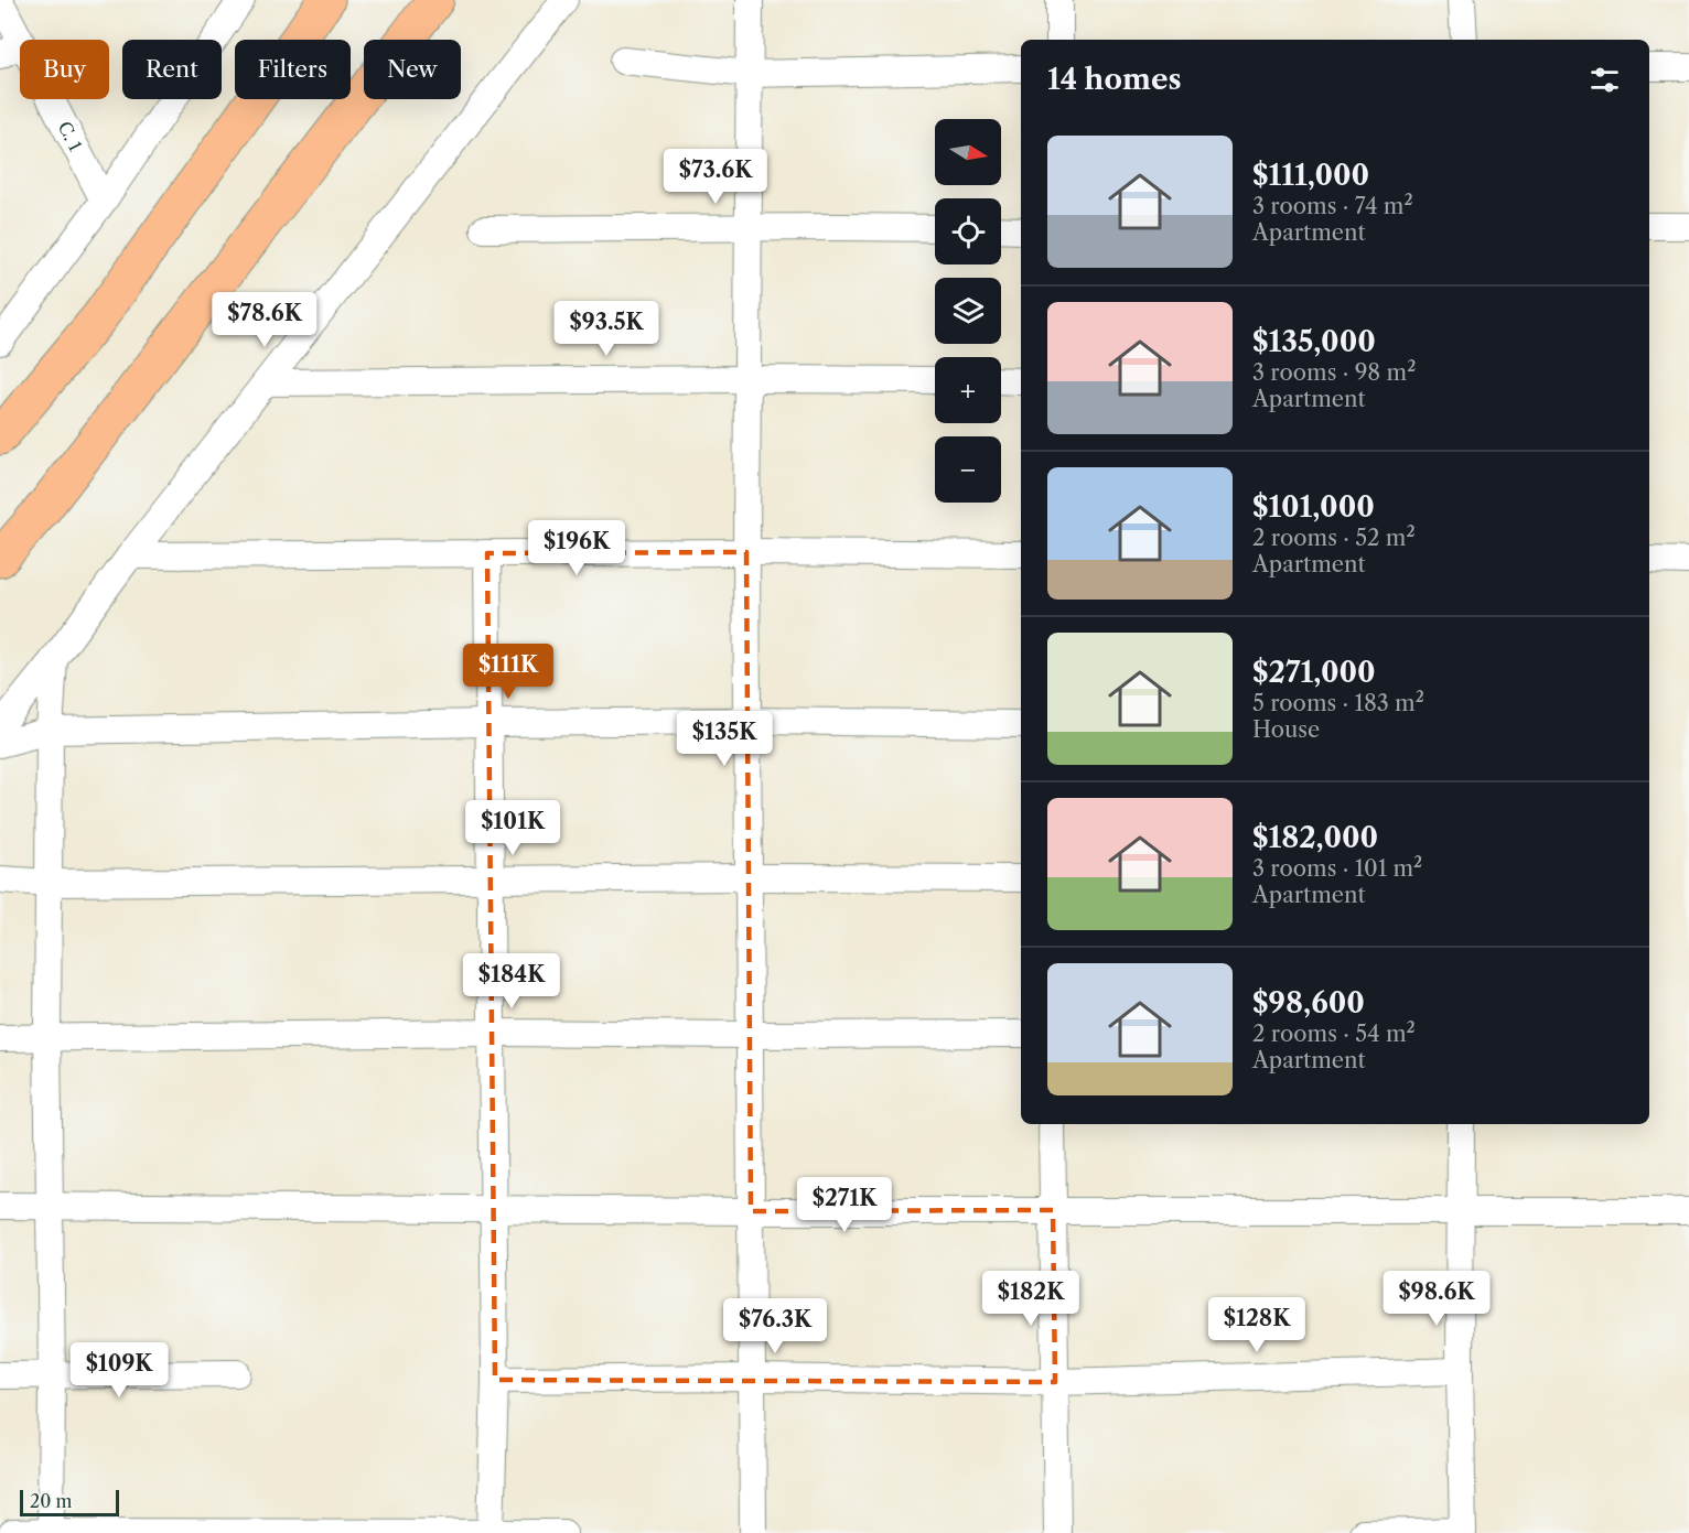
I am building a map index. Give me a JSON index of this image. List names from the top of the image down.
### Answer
{
  "streets": {
    "street": ["C. 1"]
  },
  "scale_bar": "20 m",
  "north": "right",
  "page": {
    "chip": [
      "Buy",
      "Rent",
      "Filters",
      "New"
    ],
    "heading": "14 homes",
    "map_buttons": ["+", "−"],
    "list": [
      {
        "name": "$111,000",
        "note": "3 rooms · 74 m² · Apartment"
      },
      {
        "name": "$135,000",
        "note": "3 rooms · 98 m² · Apartment"
      },
      {
        "name": "$101,000",
        "note": "2 rooms · 52 m² · Apartment"
      },
      {
        "name": "$271,000",
        "note": "5 rooms · 183 m² · House"
      },
      {
        "name": "$182,000",
        "note": "3 rooms · 101 m² · Apartment"
      },
      {
        "name": "$98,600",
        "note": "2 rooms · 54 m² · Apartment"
      }
    ],
    "price": [
      "$73.6K",
      "$78.6K",
      "$93.5K",
      "$196K",
      "$111K",
      "$135K",
      "$101K",
      "$184K",
      "$271K",
      "$182K",
      "$98.6K",
      "$128K",
      "$76.3K",
      "$109K"
    ],
    "scale": "20 m"
  }
}
